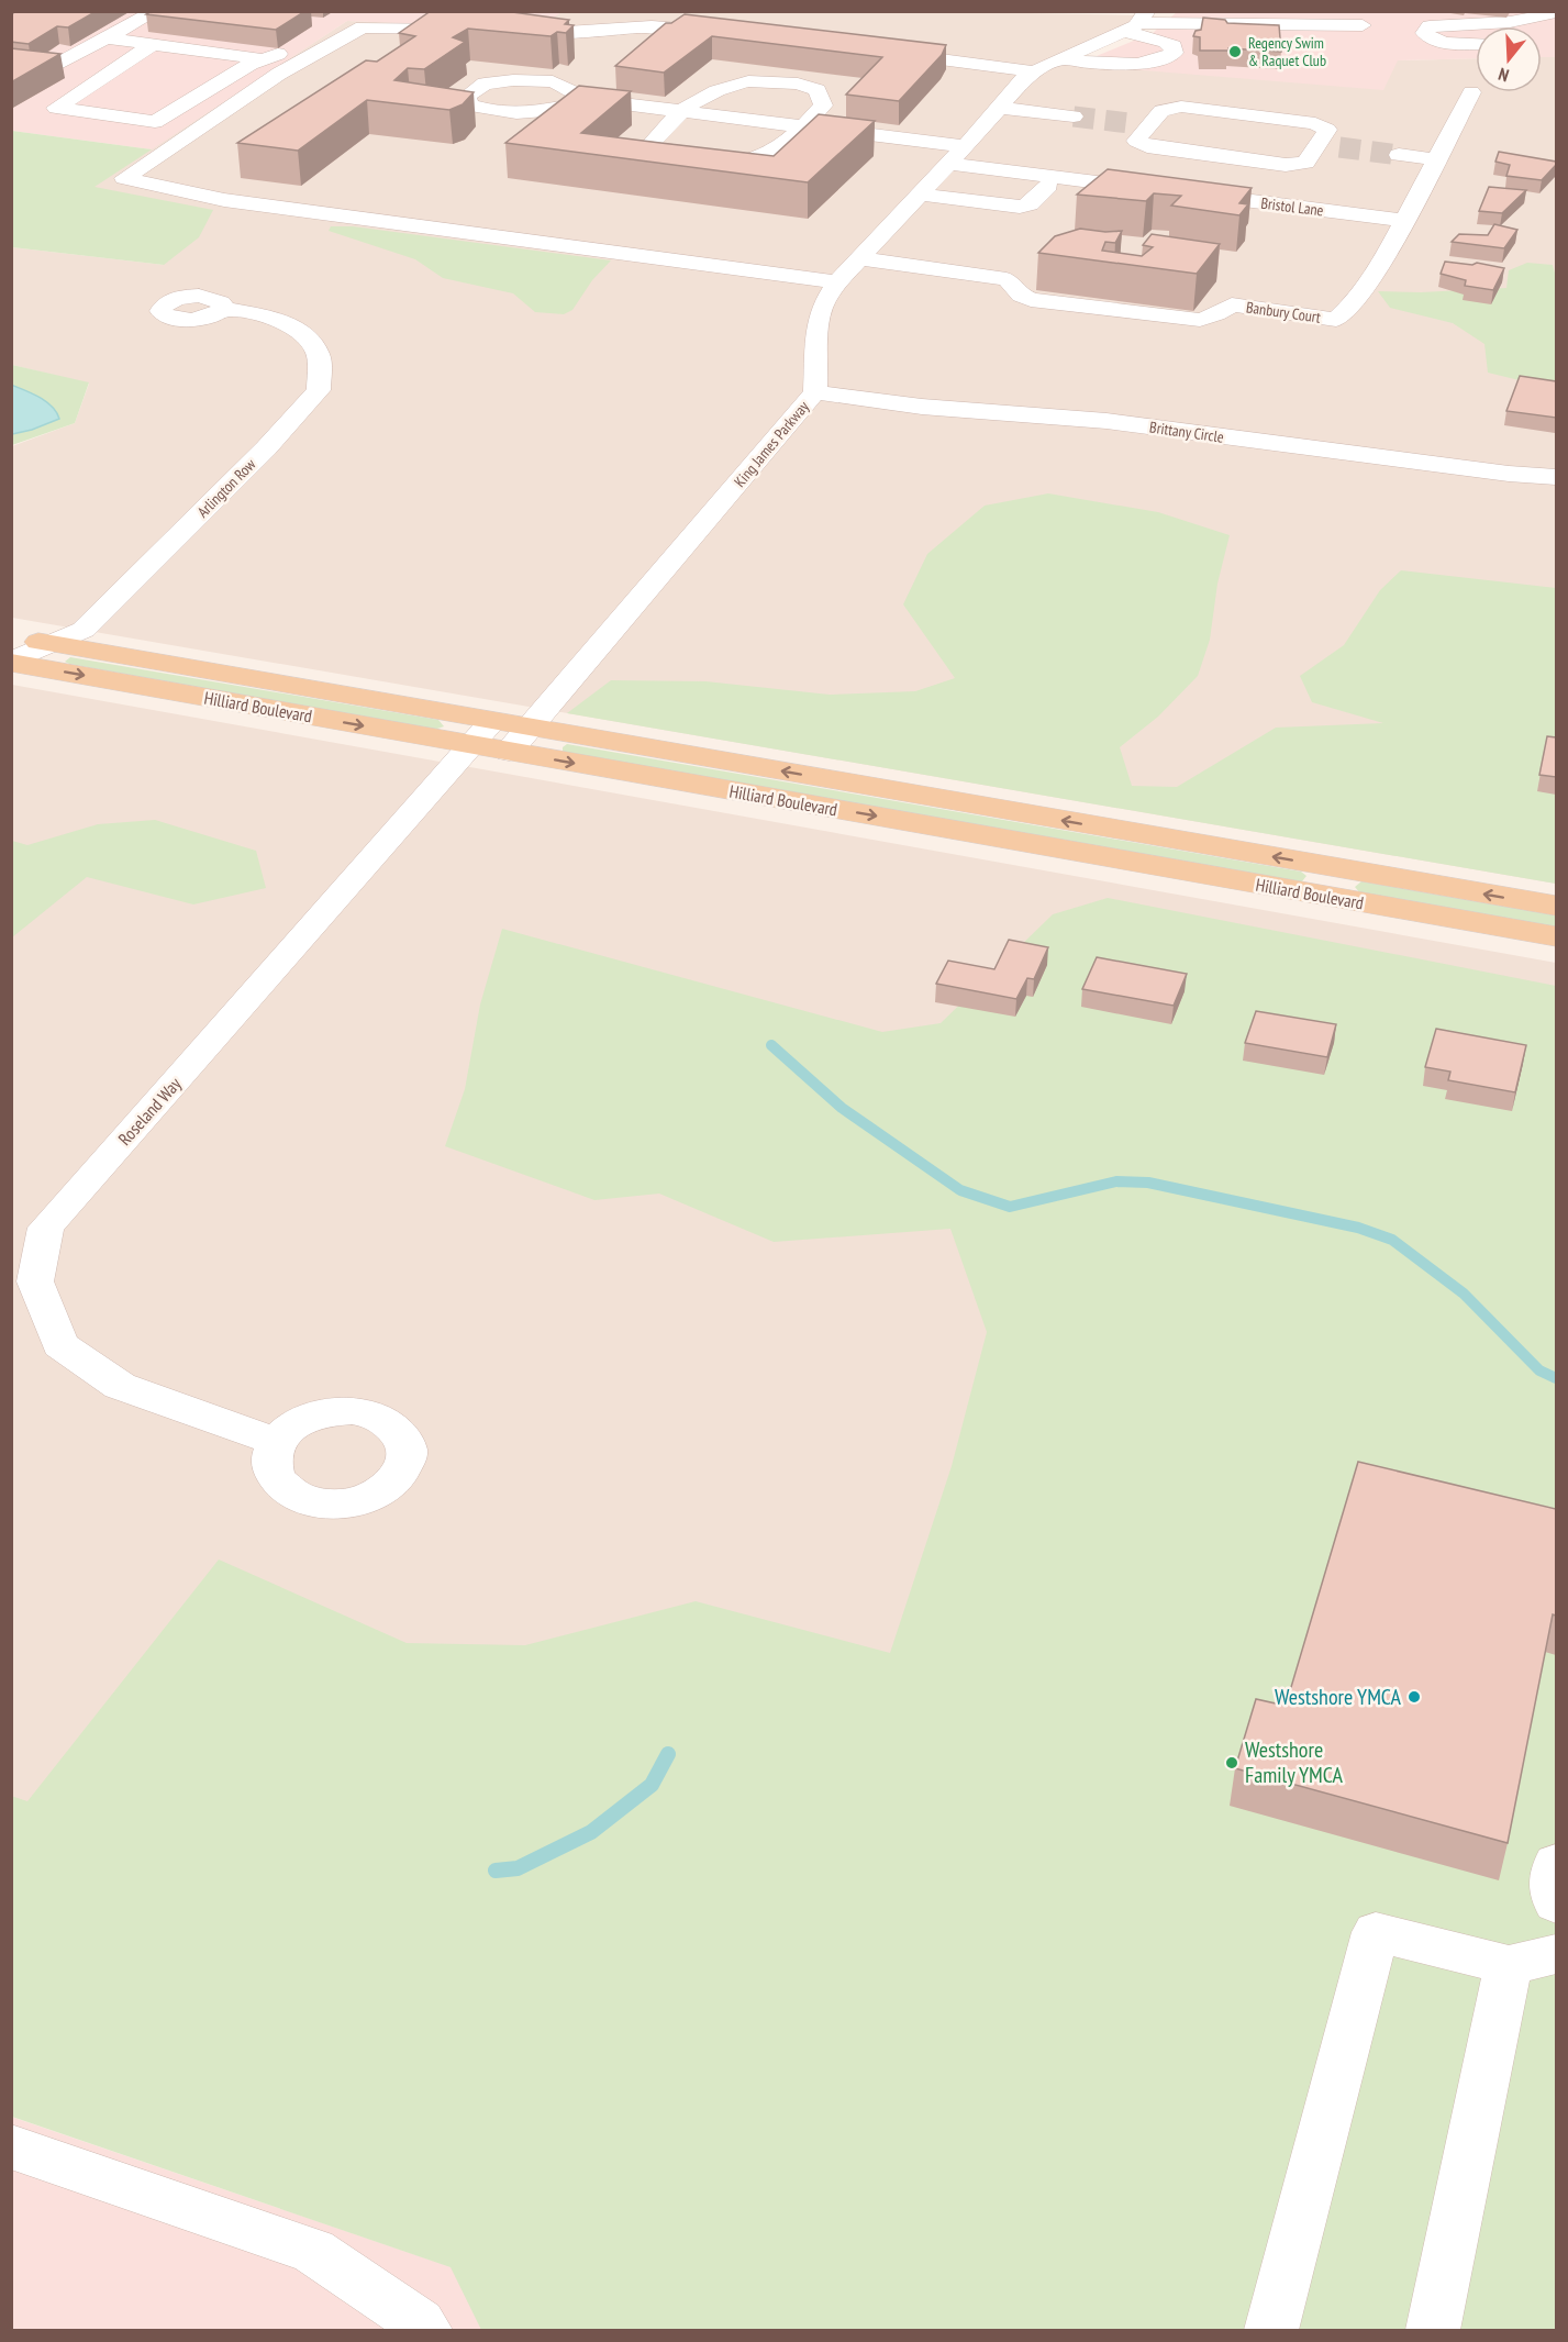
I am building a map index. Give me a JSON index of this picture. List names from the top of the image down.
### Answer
{
  "streets": {
    "main road": ["Hilliard Boulevard"],
    "street": [
      "Bristol Lane",
      "Banbury Court",
      "Brittany Circle",
      "King James Parkway",
      "Arlington Row",
      "Roseland Way"
    ]
  },
  "crossings": [
    ["Bristol Lane", "Banbury Court"],
    ["Bristol Lane", "King James Parkway"],
    ["Banbury Court", "King James Parkway"],
    ["Brittany Circle", "King James Parkway"],
    ["King James Parkway", "Hilliard Boulevard"],
    ["Arlington Row", "Hilliard Boulevard"],
    ["Hilliard Boulevard", "Roseland Way"]
  ],
  "places": ["Regency Swim & Raquet Club", "Westshore YMCA", "Westshore Family YMCA"],
  "north": "bottom"
}
